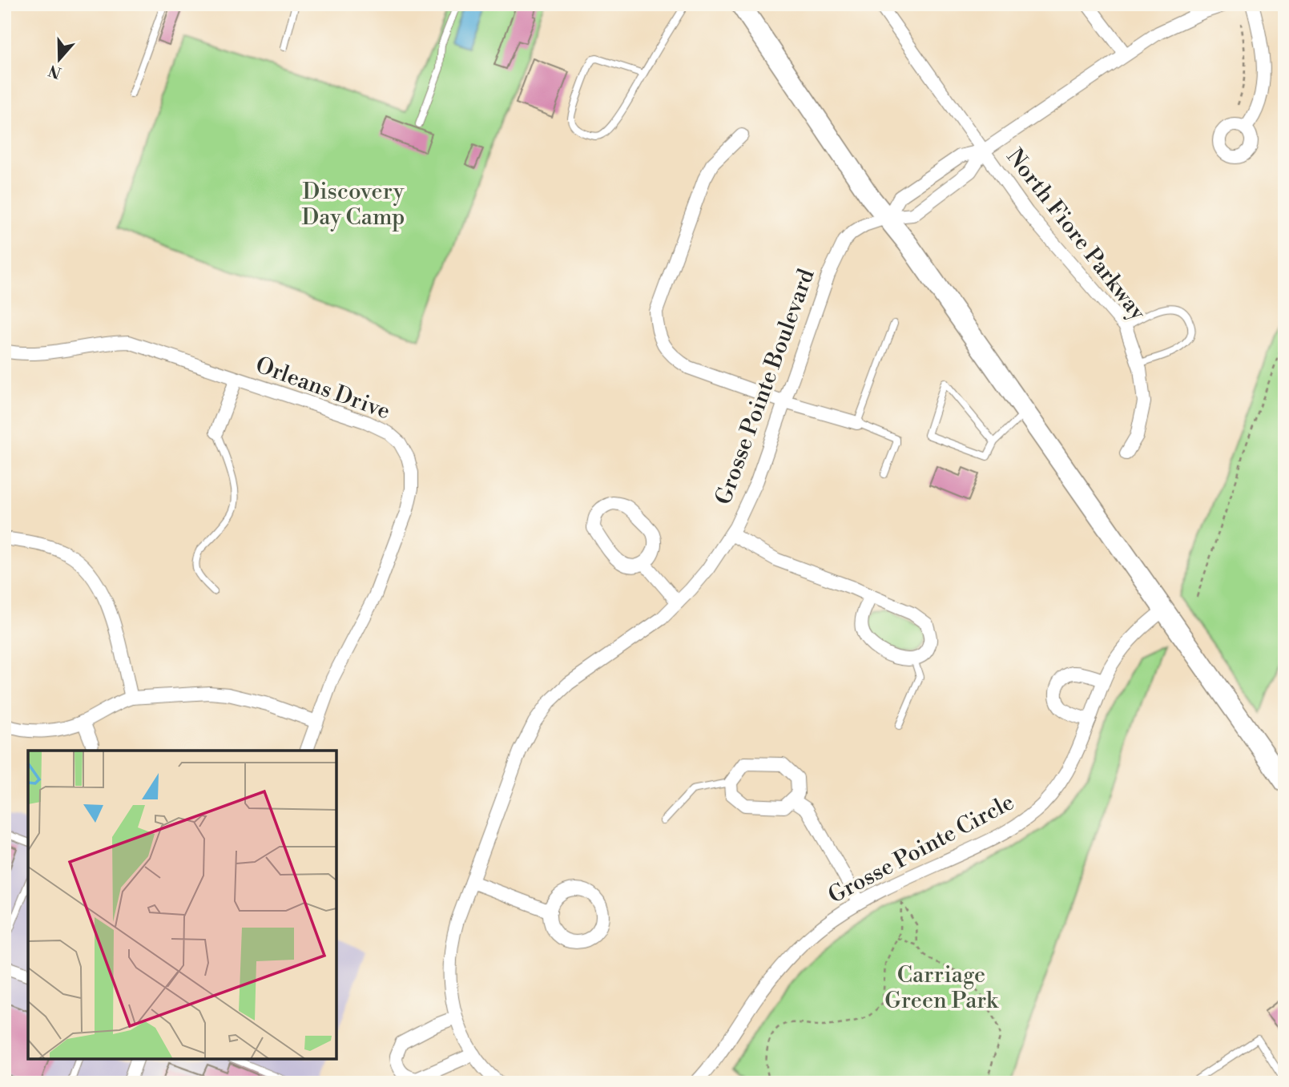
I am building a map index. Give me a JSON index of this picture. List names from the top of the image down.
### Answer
{
  "streets": {
    "street": [
      "North Fiore Parkway",
      "Grosse Pointe Boulevard",
      "Orleans Drive",
      "Grosse Pointe Circle"
    ]
  },
  "crossings": [
    ["North Fiore Parkway", "Grosse Pointe Boulevard"]
  ],
  "parks": ["Discovery Day Camp", "Carriage Green Park"],
  "north": "bottom"
}
